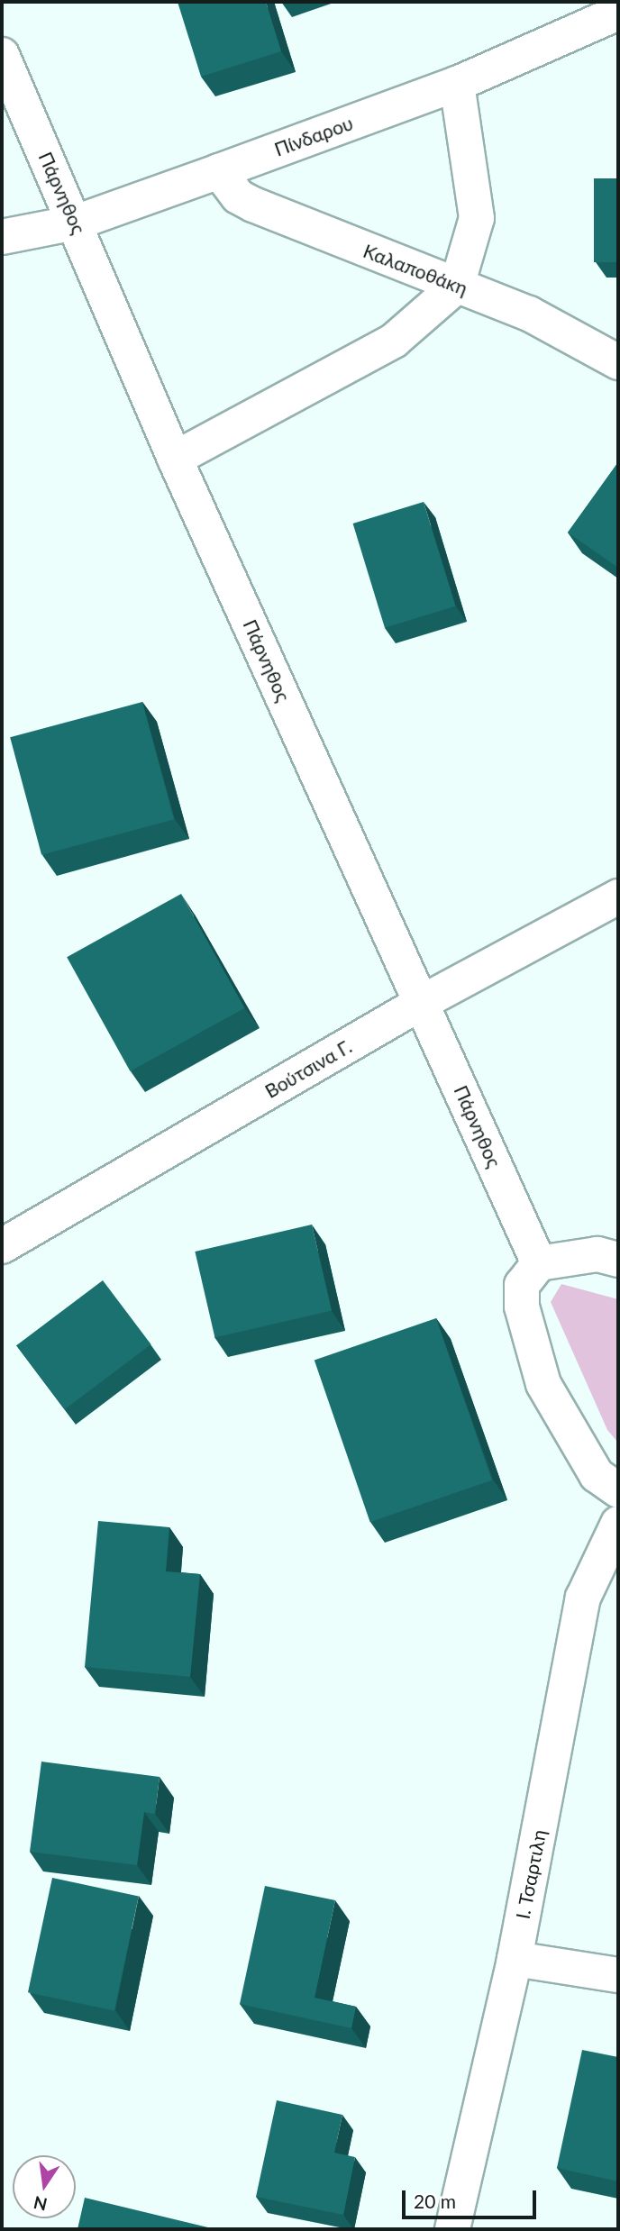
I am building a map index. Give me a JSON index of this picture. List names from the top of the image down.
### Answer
{
  "streets": {
    "street": [
      "Πίνδαρου",
      "Πάρνηθος",
      "Καλαποθάκη",
      "Βούτσινα Γ.",
      "Ι. Τσαρτιλη"
    ]
  },
  "crossings": [
    ["Πίνδαρου", "Πάρνηθος"],
    ["Πίνδαρου", "Καλαποθάκη"],
    ["Πάρνηθος", "Βούτσινα Γ."]
  ],
  "scale_bar": "20 m",
  "north": "bottom"
}
